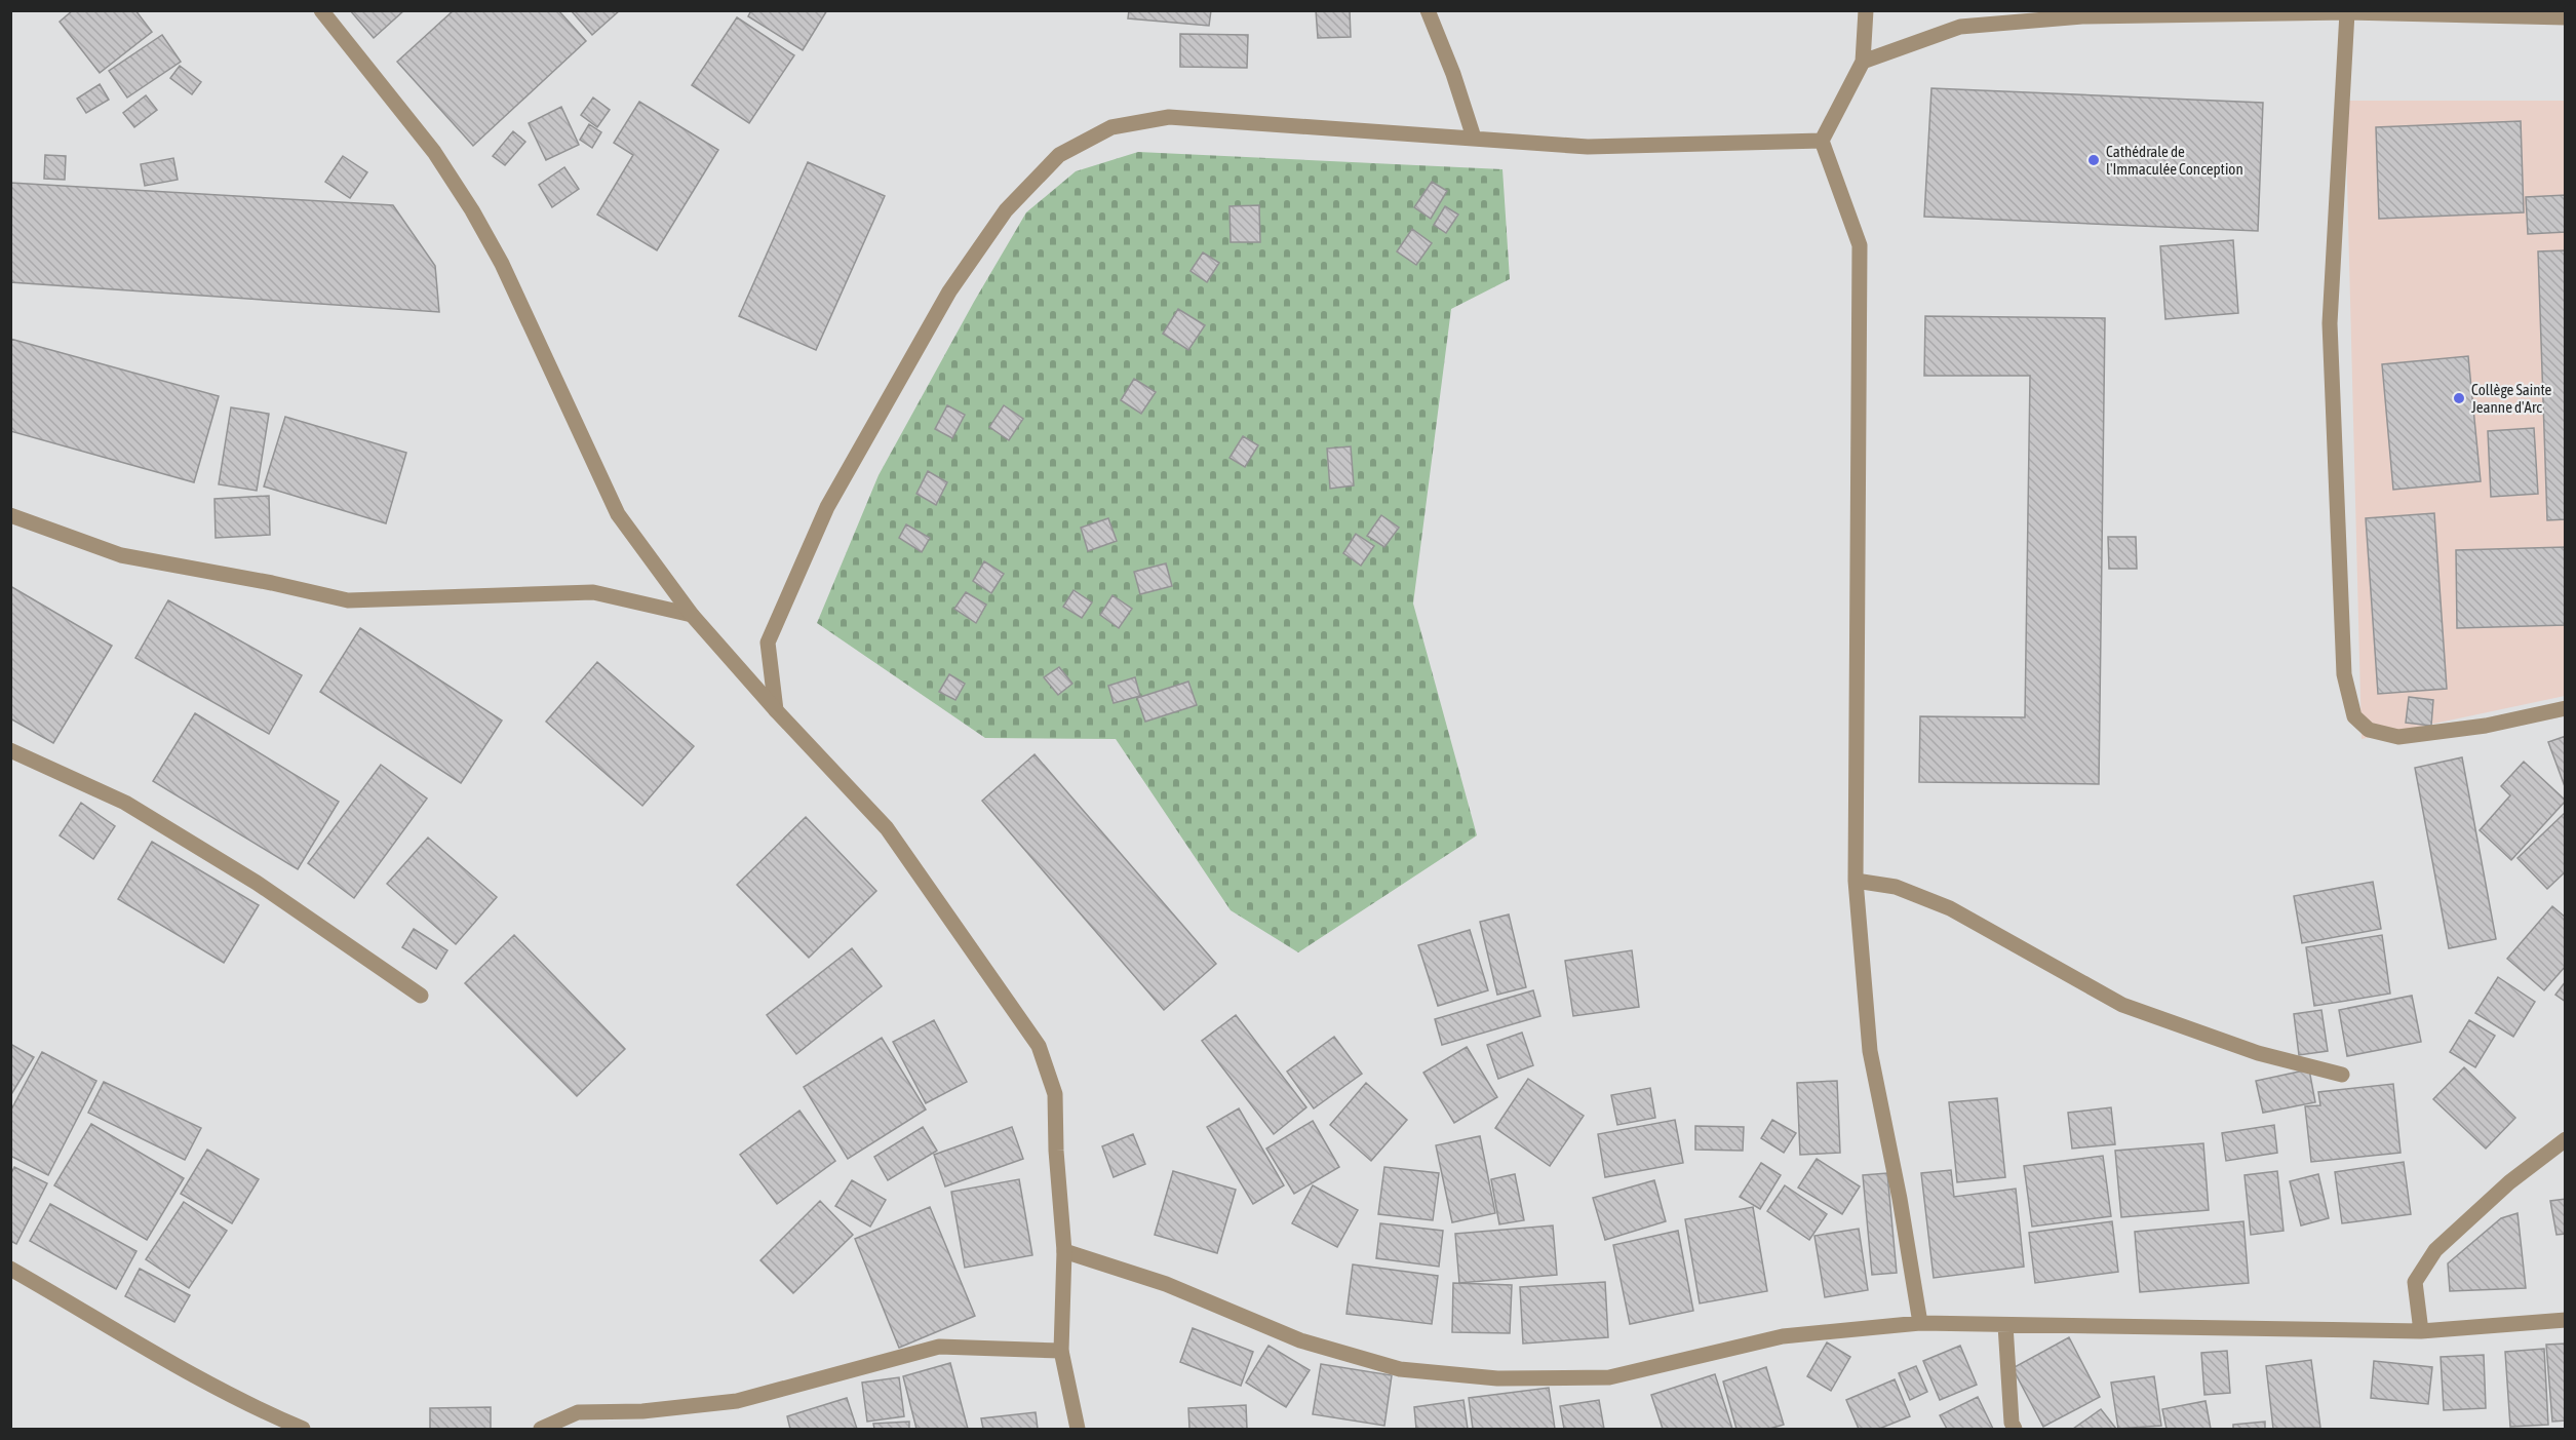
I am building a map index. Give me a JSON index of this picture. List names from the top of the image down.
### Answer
{
  "places": ["Cathédrale de l'Immaculée Conception", "Collège Sainte Jeanne d'Arc"]
}
